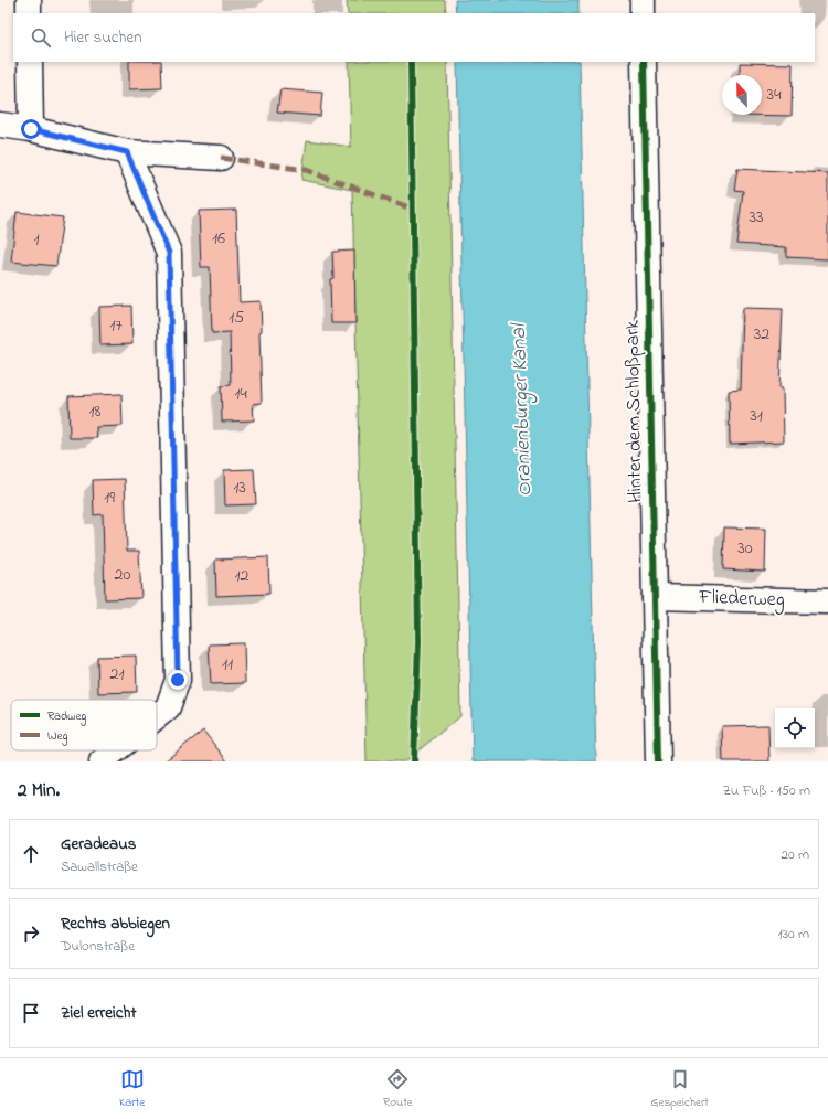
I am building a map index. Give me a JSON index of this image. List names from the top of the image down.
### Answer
{
  "streets": {
    "street": ["Hinter dem Schloßpark", "Fliederweg"]
  },
  "crossings": [
    ["Hinter dem Schloßpark", "Fliederweg"]
  ],
  "water": ["Oranienburger Kanal"],
  "house_numbers": [
    "34",
    "33",
    "16",
    "1",
    "15",
    "17",
    "32",
    "14",
    "18",
    "31",
    "13",
    "19",
    "30",
    "20",
    "12",
    "11",
    "21"
  ],
  "legend": ["Radweg", "Weg"],
  "north": "top",
  "page": {
    "search": "Hier suchen",
    "heading": ["2 Min.", "Zu Fuß · 150 m"],
    "list": [
      ["Geradeaus", "Sawallstraße", "20 m"],
      ["Rechts abbiegen", "Dulonstraße", "130 m"],
      "Ziel erreicht"
    ],
    "nav": ["Karte", "Route", "Gespeichert"]
  }
}
